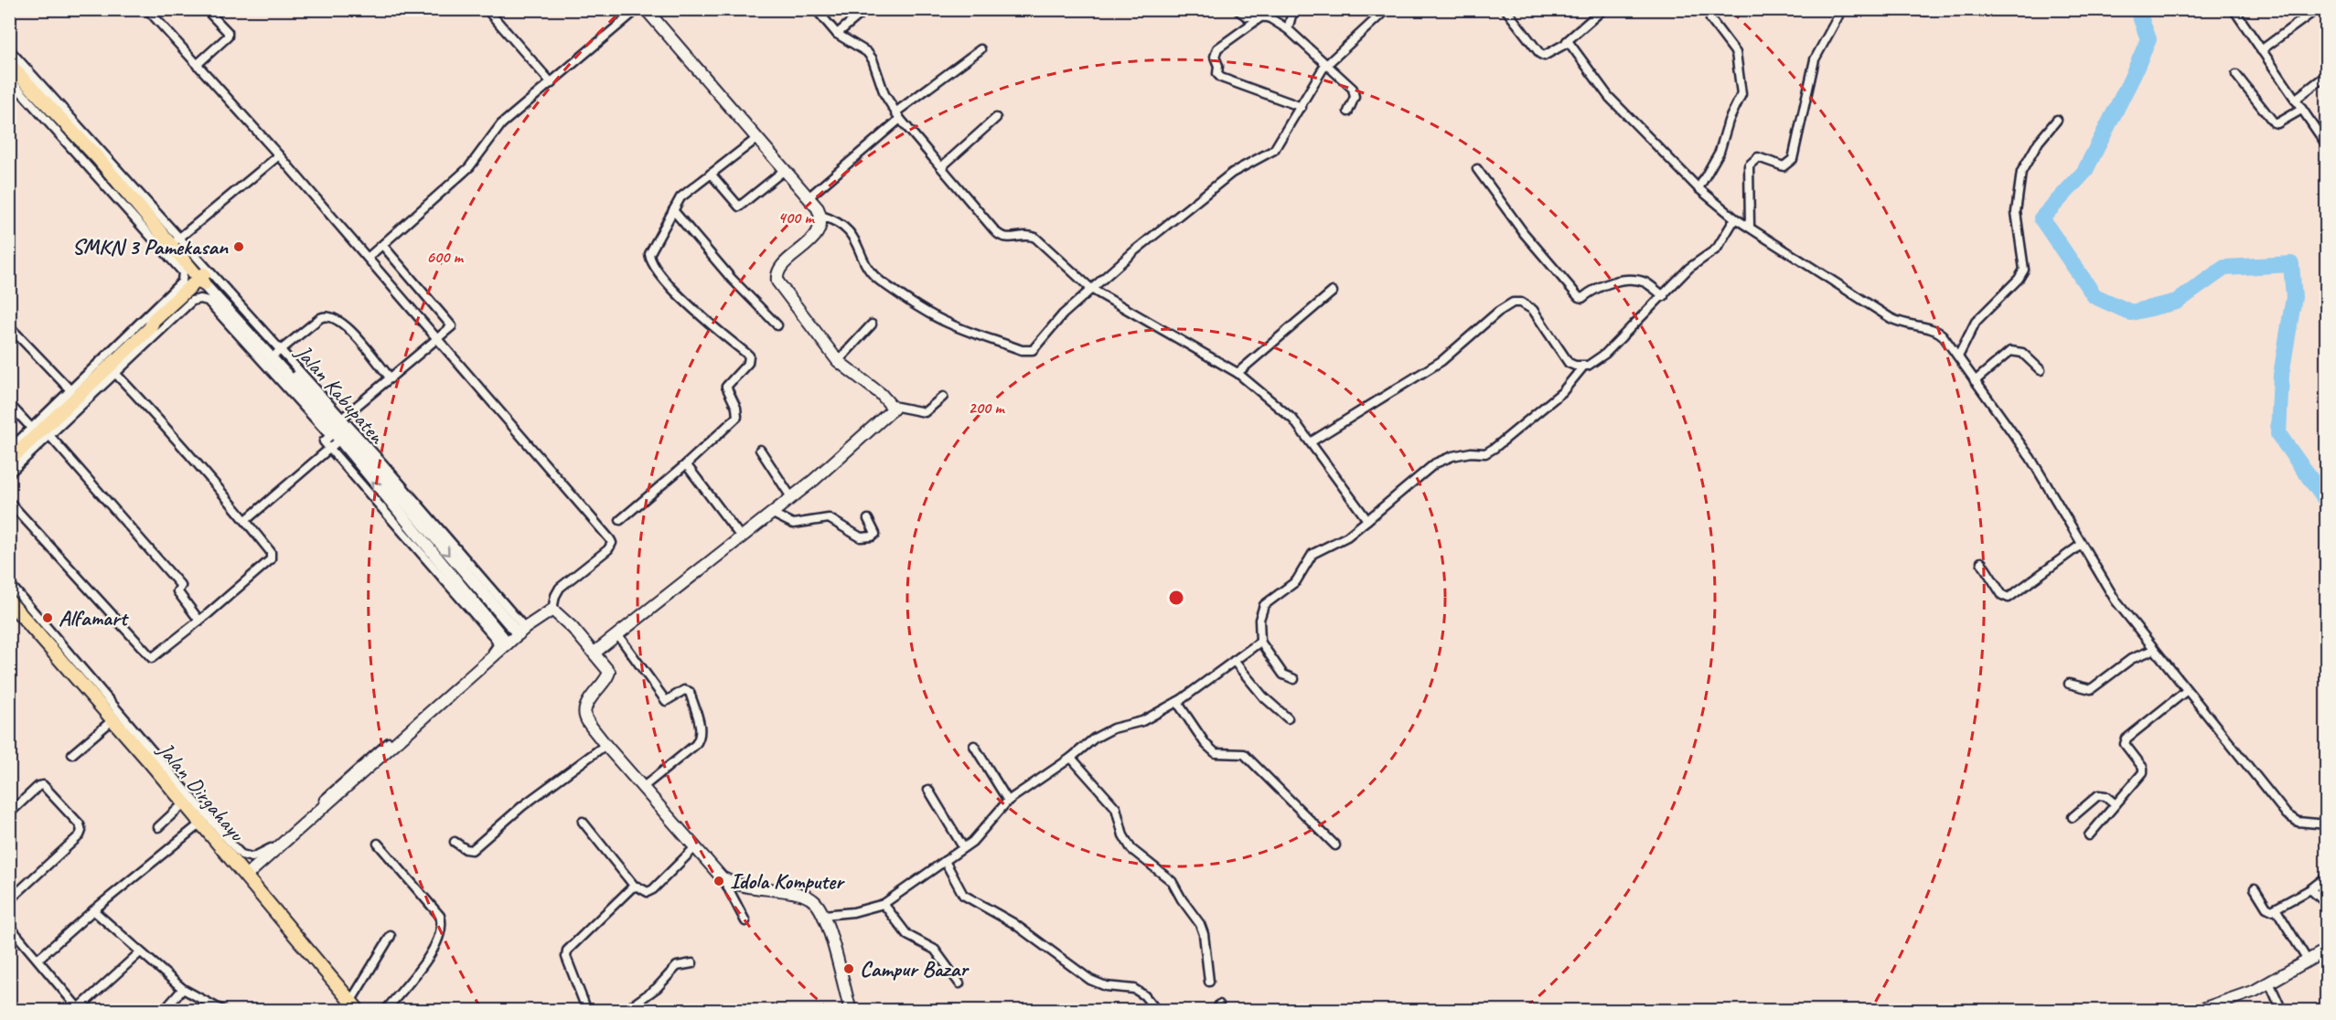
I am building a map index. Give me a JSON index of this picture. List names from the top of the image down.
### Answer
{
  "streets": {
    "main road": ["Jalan Kabupaten", "Jalan Dirgahayu"]
  },
  "places": [
    "SMKN 3 Pamekasan",
    "Alfamart",
    "Idola Komputer",
    "Campur Bazar"
  ],
  "rings": ["400 m", "600 m", "200 m"]
}
